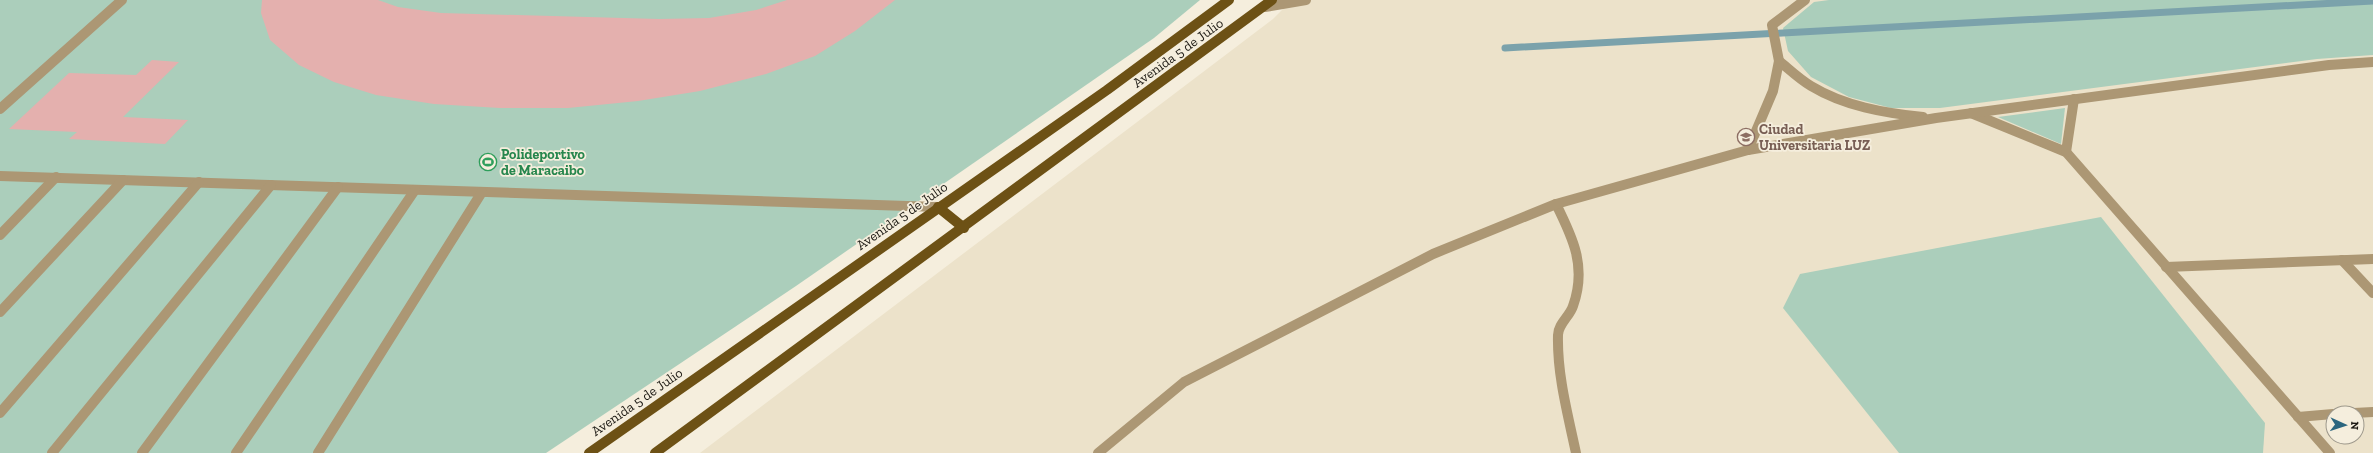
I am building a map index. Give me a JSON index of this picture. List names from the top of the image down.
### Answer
{
  "streets": {
    "main road": ["Avenida 5 de Julio"]
  },
  "places": {
    "school or university": ["Ciudad Universitaria LUZ"],
    "sports": ["Polideportivo de Maracaibo"]
  },
  "north": "right"
}
